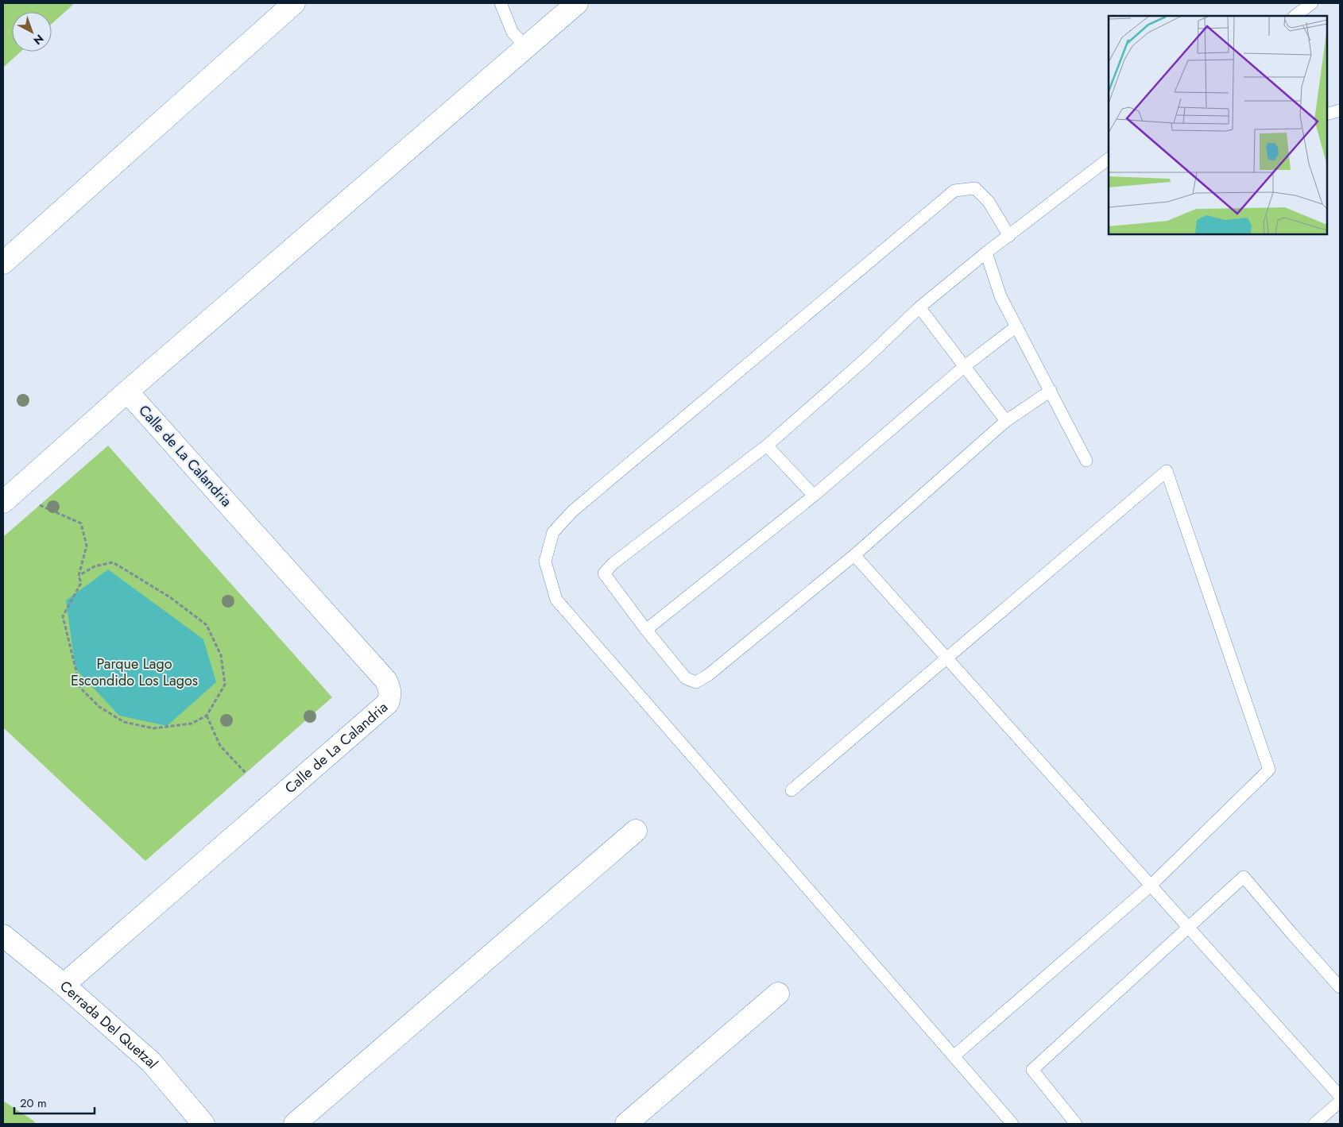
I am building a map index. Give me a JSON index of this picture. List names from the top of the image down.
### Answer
{
  "streets": {
    "street": ["Calle de La Calandria", "Cerrada Del Quetzal"]
  },
  "crossings": [
    ["Calle de La Calandria", "Cerrada Del Quetzal"]
  ],
  "parks": ["Parque Lago Escondido Los Lagos"],
  "scale_bar": "20 m",
  "north": "bottom right"
}
